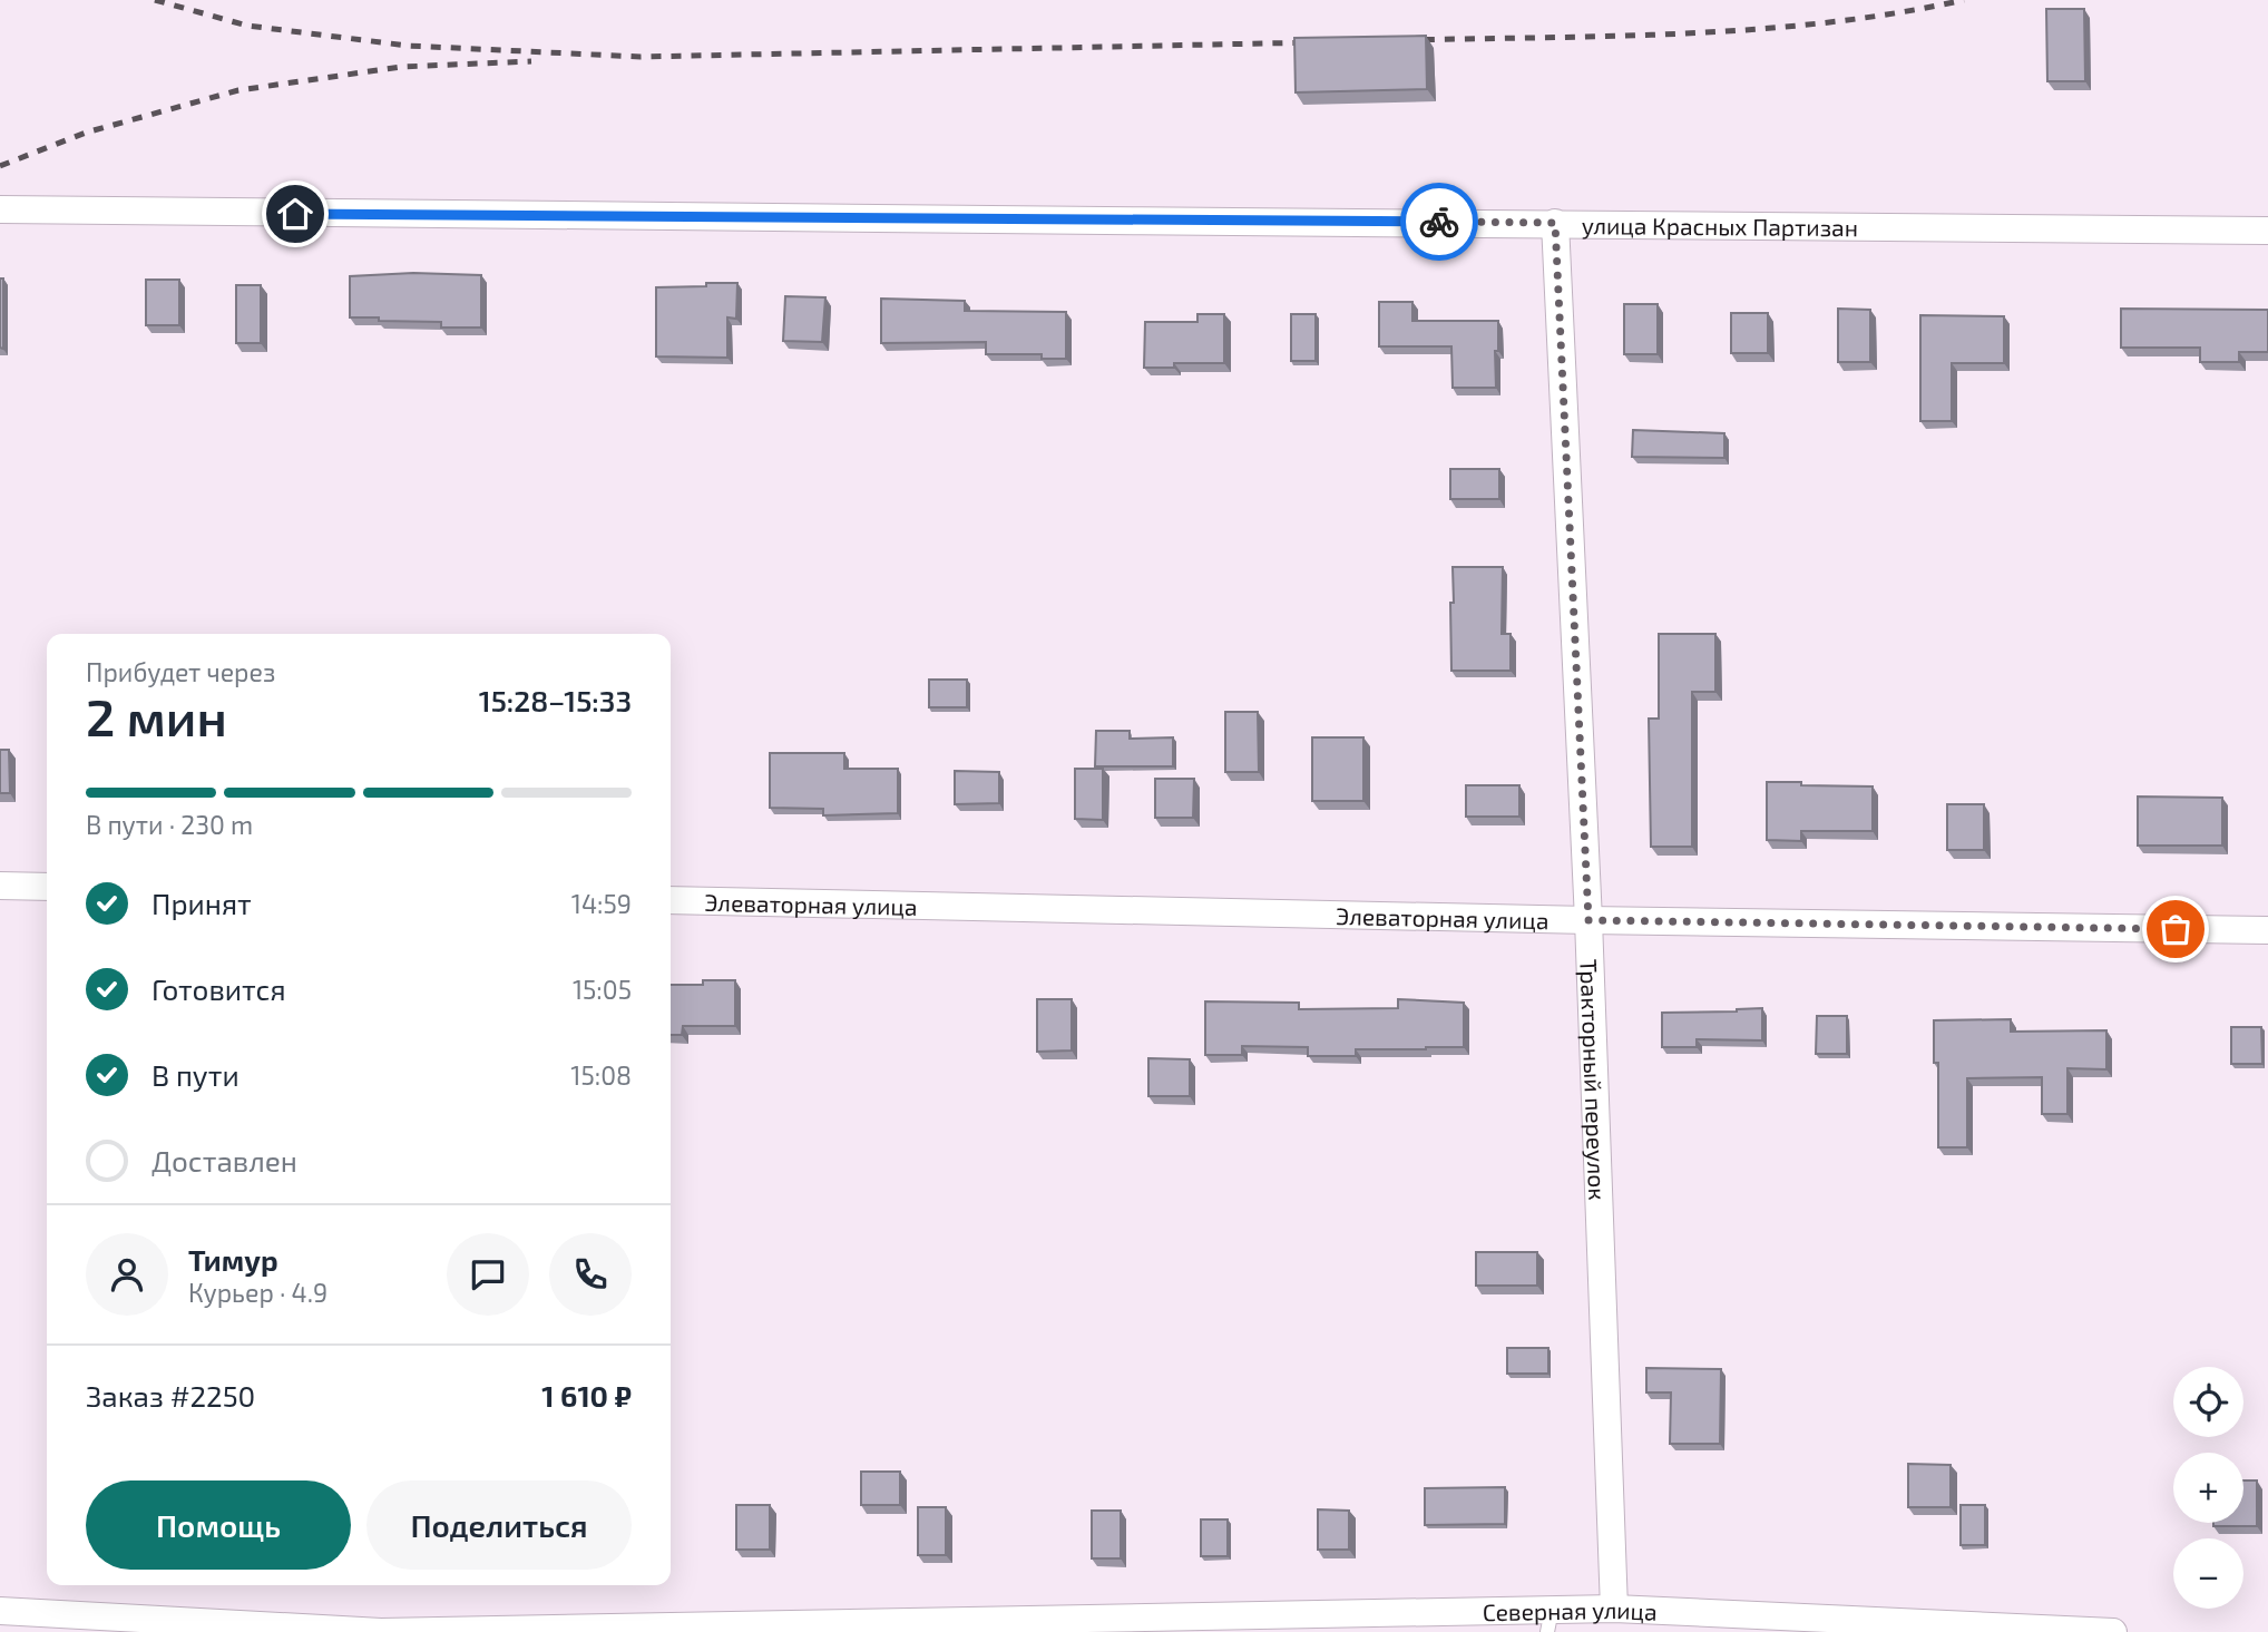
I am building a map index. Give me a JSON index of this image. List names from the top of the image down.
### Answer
{
  "streets": {
    "street": [
      "улица Красных Партизан",
      "Элеваторная улица",
      "Тракторный переулок",
      "Северная улица"
    ]
  },
  "crossings": [
    ["улица Красных Партизан", "Тракторный переулок"],
    ["Элеваторная улица", "Тракторный переулок"],
    ["Тракторный переулок", "Северная улица"]
  ],
  "page": {
    "heading": ["2 мин", "Прибудет через", "15:28–15:33"],
    "panel": [
      "Тимур",
      "Курьер · 4.9",
      "Заказ #2250",
      "1 610 ₽"
    ],
    "bar": "В пути · 230 m",
    "list": [
      ["Принят", "14:59"],
      ["Готовится", "15:05"],
      ["В пути", "15:08"],
      "Доставлен"
    ],
    "map_buttons": ["+", "−"],
    "buttons": ["Помощь", "Поделиться"]
  }
}
